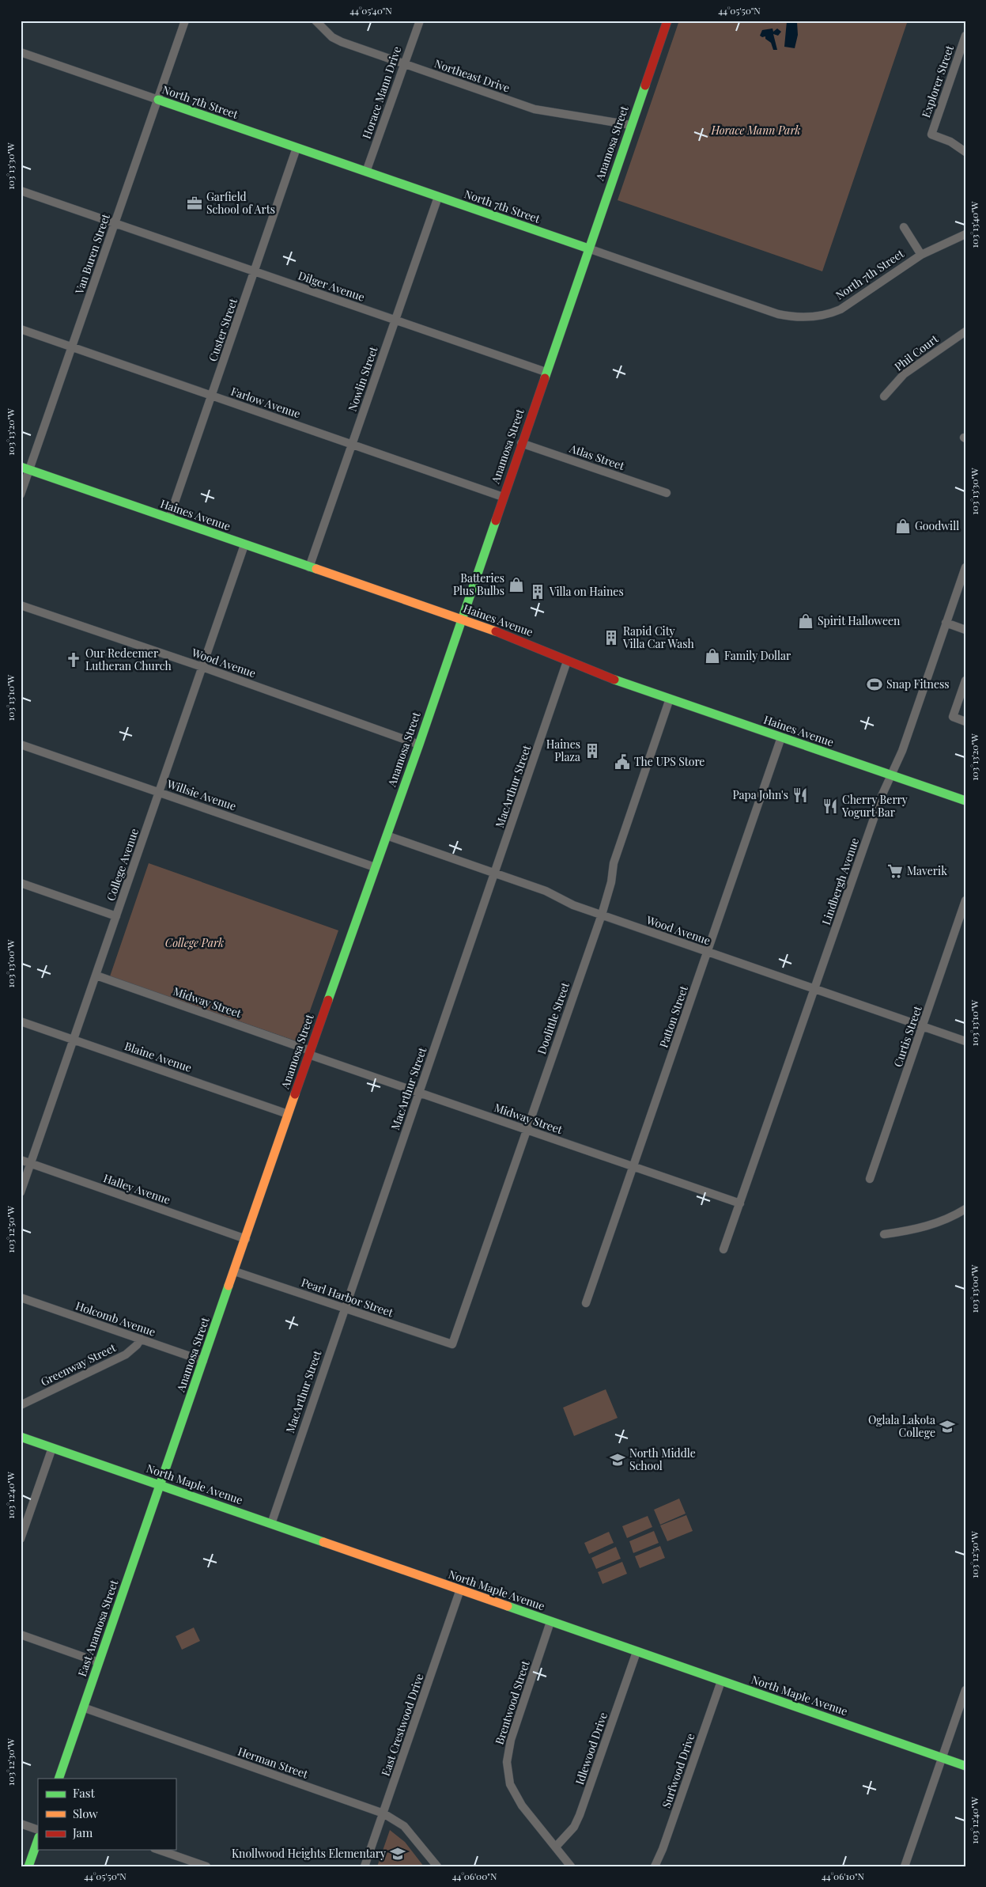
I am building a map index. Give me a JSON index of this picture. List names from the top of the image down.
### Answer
{
  "streets": {
    "main road": [
      "North 7th Street",
      "Anamosa Street",
      "Haines Avenue",
      "North Maple Avenue",
      "East Anamosa Street"
    ],
    "street": [
      "Northeast Drive",
      "Explorer Street",
      "Horace Mann Drive",
      "Van Buren Street",
      "Dilger Avenue",
      "Custer Street",
      "Phil Court",
      "Nowlin Street",
      "Farlow Avenue",
      "Atlas Street",
      "Wood Avenue",
      "MacArthur Street",
      "Willsie Avenue",
      "College Avenue",
      "Lindbergh Avenue",
      "Midway Street",
      "Patton Street",
      "Doolittle Street",
      "Curtis Street",
      "Blaine Avenue",
      "Halley Avenue",
      "Pearl Harbor Street",
      "Holcomb Avenue",
      "Greenway Street",
      "Brentwood Street",
      "East Crestwood Drive",
      "Idlewood Drive",
      "Herman Street",
      "Surfwood Drive"
    ]
  },
  "crossings": [
    ["Northeast Drive", "Horace Mann Drive"],
    ["Northeast Drive", "Anamosa Street"],
    ["Horace Mann Drive", "North 7th Street"],
    ["North 7th Street", "Anamosa Street"],
    ["North 7th Street", "Van Buren Street"],
    ["North 7th Street", "Custer Street"],
    ["North 7th Street", "Nowlin Street"],
    ["Anamosa Street", "Dilger Avenue"],
    ["Anamosa Street", "Farlow Avenue"],
    ["Anamosa Street", "Atlas Street"],
    ["Anamosa Street", "Haines Avenue"],
    ["Anamosa Street", "Wood Avenue"],
    ["Anamosa Street", "Willsie Avenue"],
    ["Anamosa Street", "Midway Street"],
    ["Anamosa Street", "Blaine Avenue"],
    ["Anamosa Street", "Halley Avenue"],
    ["Anamosa Street", "Pearl Harbor Street"],
    ["Anamosa Street", "Holcomb Avenue"],
    ["Anamosa Street", "North Maple Avenue"],
    ["Anamosa Street", "East Anamosa Street"],
    ["Van Buren Street", "Dilger Avenue"],
    ["Van Buren Street", "Farlow Avenue"],
    ["Van Buren Street", "Haines Avenue"],
    ["Dilger Avenue", "Custer Street"],
    ["Dilger Avenue", "Nowlin Street"],
    ["Custer Street", "Farlow Avenue"],
    ["Custer Street", "Haines Avenue"],
    ["Nowlin Street", "Farlow Avenue"],
    ["Nowlin Street", "Haines Avenue"],
    ["Haines Avenue", "MacArthur Street"],
    ["Haines Avenue", "College Avenue"],
    ["Haines Avenue", "Lindbergh Avenue"],
    ["Haines Avenue", "Patton Street"],
    ["Haines Avenue", "Doolittle Street"],
    ["Wood Avenue", "MacArthur Street"],
    ["Wood Avenue", "College Avenue"],
    ["Wood Avenue", "Lindbergh Avenue"],
    ["Wood Avenue", "Patton Street"],
    ["Wood Avenue", "Doolittle Street"],
    ["Wood Avenue", "Curtis Street"],
    ["MacArthur Street", "Midway Street"],
    ["MacArthur Street", "Pearl Harbor Street"],
    ["MacArthur Street", "North Maple Avenue"],
    ["Willsie Avenue", "College Avenue"],
    ["College Avenue", "Midway Street"],
    ["College Avenue", "Blaine Avenue"],
    ["College Avenue", "Halley Avenue"],
    ["Lindbergh Avenue", "Midway Street"],
    ["Midway Street", "Patton Street"],
    ["Midway Street", "Doolittle Street"],
    ["Doolittle Street", "Pearl Harbor Street"],
    ["Holcomb Avenue", "Greenway Street"],
    ["North Maple Avenue", "East Anamosa Street"],
    ["North Maple Avenue", "Brentwood Street"],
    ["North Maple Avenue", "East Crestwood Drive"],
    ["North Maple Avenue", "Idlewood Drive"],
    ["North Maple Avenue", "Surfwood Drive"],
    ["East Anamosa Street", "Herman Street"],
    ["Brentwood Street", "Idlewood Drive"],
    ["East Crestwood Drive", "Herman Street"]
  ],
  "parks": ["Horace Mann Park", "College Park"],
  "places": {
    "office": ["Garfield School of Arts"],
    "shop": [
      "Goodwill",
      "Batteries Plus Bulbs",
      "Spirit Halloween",
      "Family Dollar"
    ],
    "building": ["Villa on Haines", "Rapid City Villa Car Wash", "Haines Plaza"],
    "church": ["Our Redeemer Lutheran Church"],
    "sports": ["Snap Fitness"],
    "public building": ["The UPS Store"],
    "restaurant": ["Papa John's", "Cherry Berry Yogurt Bar"],
    "supermarket": ["Maverik"],
    "school or university": ["Oglala Lakota College", "North Middle School", "Knollwood Heights Elementary"]
  },
  "legend": ["Fast", "Slow", "Jam"],
  "coordinates": [
    "44°05'40\"N",
    "44°05'50\"N",
    "103°13'30\"W",
    "103°13'40\"W",
    "103°13'20\"W",
    "103°13'10\"W",
    "103°13'00\"W",
    "103°12'50\"W",
    "103°12'40\"W",
    "103°12'30\"W",
    "44°06'00\"N",
    "44°06'10\"N"
  ]
}
